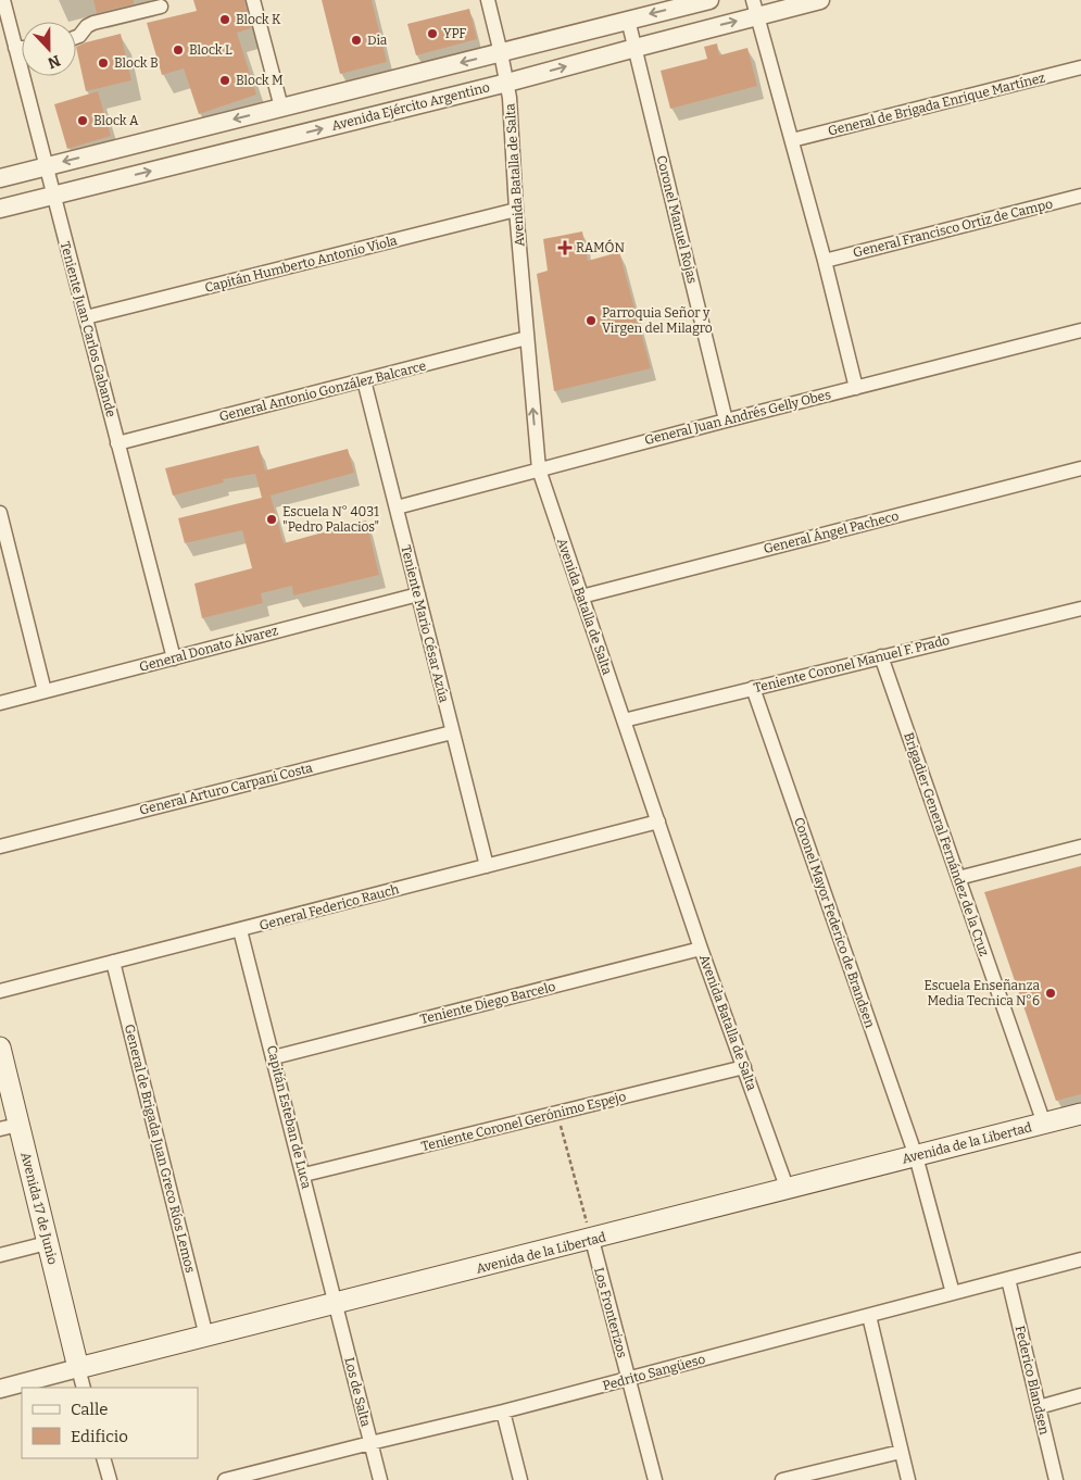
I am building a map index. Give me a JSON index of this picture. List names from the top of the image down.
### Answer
{
  "streets": {
    "main road": ["Avenida de la Libertad", "Avenida 17 de Junio"],
    "street": [
      "General de Brigada Enrique Martínez",
      "Avenida Ejército Argentino",
      "Avenida Batalla de Salta",
      "Coronel Manuel Rojas",
      "General Francisco Ortiz de Campo",
      "Capitán Humberto Antonio Viola",
      "Teniente Juan Carlos Gabande",
      "General Antonio González Balcarce",
      "General Juan Andrés Gelly Obes",
      "General Ángel Pacheco",
      "Teniente Mario César Azúa",
      "General Donato Álvarez",
      "Teniente Coronel Manuel F. Prado",
      "General Arturo Carpani Costa",
      "Brigadier General Fernández de la Cruz",
      "General Federico Rauch",
      "Coronel Mayor Federico de Brandsen",
      "Teniente Diego Barcelo",
      "Capitán Esteban de Luca",
      "Teniente Coronel Gerónimo Espejo",
      "General de Brigada Juan Greco Ríos Lemos",
      "Los Fronterizos",
      "Pedrito Sangüeso",
      "Federico Blandsen",
      "Los de Salta"
    ]
  },
  "crossings": [
    ["Avenida Ejército Argentino", "Avenida Batalla de Salta"],
    ["Avenida Ejército Argentino", "Coronel Manuel Rojas"],
    ["Avenida Ejército Argentino", "Teniente Juan Carlos Gabande"],
    ["Avenida Batalla de Salta", "Capitán Humberto Antonio Viola"],
    ["Avenida Batalla de Salta", "General Antonio González Balcarce"],
    ["Avenida Batalla de Salta", "General Juan Andrés Gelly Obes"],
    ["Avenida Batalla de Salta", "General Ángel Pacheco"],
    ["Avenida Batalla de Salta", "Teniente Coronel Manuel F. Prado"],
    ["Avenida Batalla de Salta", "General Federico Rauch"],
    ["Avenida Batalla de Salta", "Teniente Diego Barcelo"],
    ["Avenida Batalla de Salta", "Teniente Coronel Gerónimo Espejo"],
    ["Avenida Batalla de Salta", "Avenida de la Libertad"],
    ["Coronel Manuel Rojas", "General Juan Andrés Gelly Obes"],
    ["Capitán Humberto Antonio Viola", "Teniente Juan Carlos Gabande"],
    ["Teniente Juan Carlos Gabande", "General Antonio González Balcarce"],
    ["Teniente Juan Carlos Gabande", "General Donato Álvarez"],
    ["General Antonio González Balcarce", "Teniente Mario César Azúa"],
    ["General Juan Andrés Gelly Obes", "Teniente Mario César Azúa"],
    ["Teniente Mario César Azúa", "General Donato Álvarez"],
    ["Teniente Mario César Azúa", "General Arturo Carpani Costa"],
    ["Teniente Mario César Azúa", "General Federico Rauch"],
    ["Teniente Coronel Manuel F. Prado", "Brigadier General Fernández de la Cruz"],
    ["Teniente Coronel Manuel F. Prado", "Coronel Mayor Federico de Brandsen"],
    ["Brigadier General Fernández de la Cruz", "Avenida de la Libertad"],
    ["General Federico Rauch", "Capitán Esteban de Luca"],
    ["General Federico Rauch", "General de Brigada Juan Greco Ríos Lemos"],
    ["Coronel Mayor Federico de Brandsen", "Avenida de la Libertad"],
    ["Teniente Diego Barcelo", "Capitán Esteban de Luca"],
    ["Capitán Esteban de Luca", "Teniente Coronel Gerónimo Espejo"],
    ["Capitán Esteban de Luca", "Avenida de la Libertad"],
    ["Capitán Esteban de Luca", "Los de Salta"],
    ["Avenida de la Libertad", "General de Brigada Juan Greco Ríos Lemos"],
    ["Avenida de la Libertad", "Avenida 17 de Junio"],
    ["Avenida de la Libertad", "Los Fronterizos"],
    ["Avenida de la Libertad", "Los de Salta"],
    ["Los Fronterizos", "Pedrito Sangüeso"],
    ["Pedrito Sangüeso", "Federico Blandsen"],
    ["Pedrito Sangüeso", "Los de Salta"]
  ],
  "places": {
    "other": [
      "Block K",
      "YPF",
      "Dia",
      "Block L",
      "Block B",
      "Block M",
      "Block A",
      "Parroquia Señor y Virgen del Milagro",
      "Escuela N° 4031 \"Pedro Palacios\"",
      "Escuela Enseñanza Media Tecnica N°6"
    ],
    "health": ["RAMÓN"]
  },
  "legend": ["Calle", "Edificio"],
  "north": "bottom"
}
